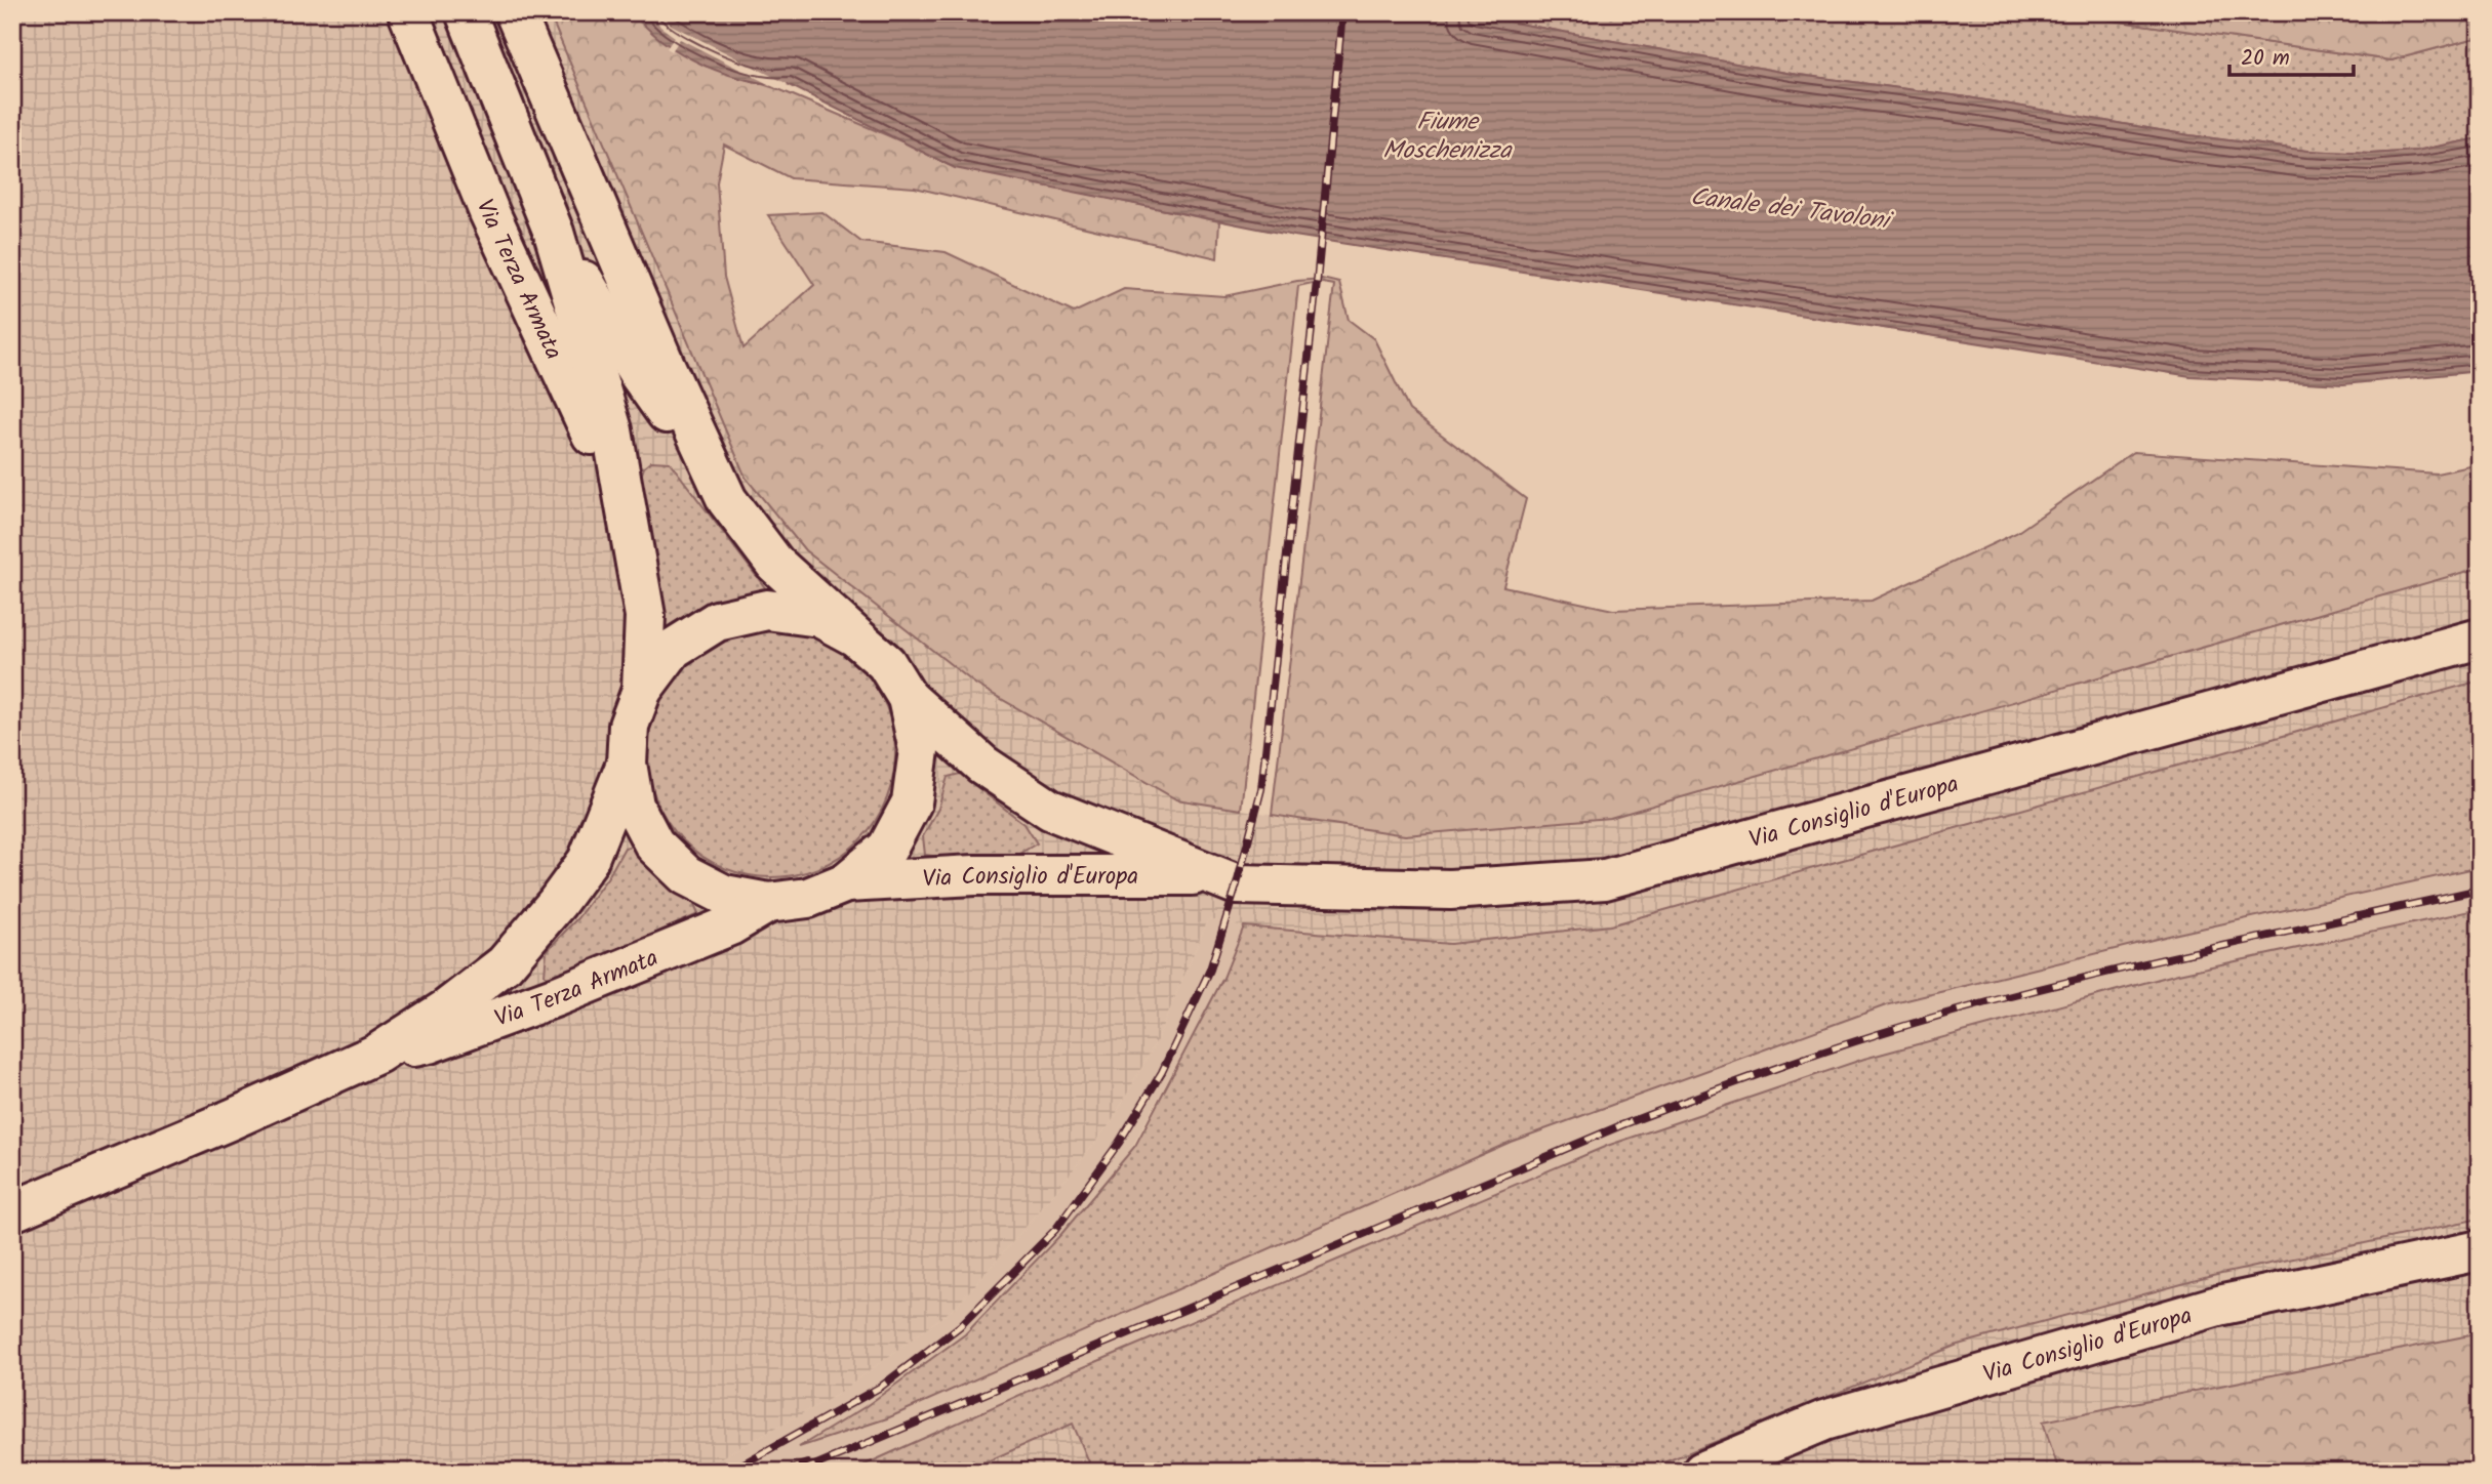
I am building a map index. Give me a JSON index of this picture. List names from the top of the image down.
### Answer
{
  "streets": {
    "street": ["Via Terza Armata", "Via Consiglio d'Europa"]
  },
  "crossings": [
    ["Via Terza Armata", "Via Consiglio d'Europa"]
  ],
  "water": ["Fiume Moschenizza", "Canale dei Tavoloni"],
  "scale_bar": "20 m"
}
